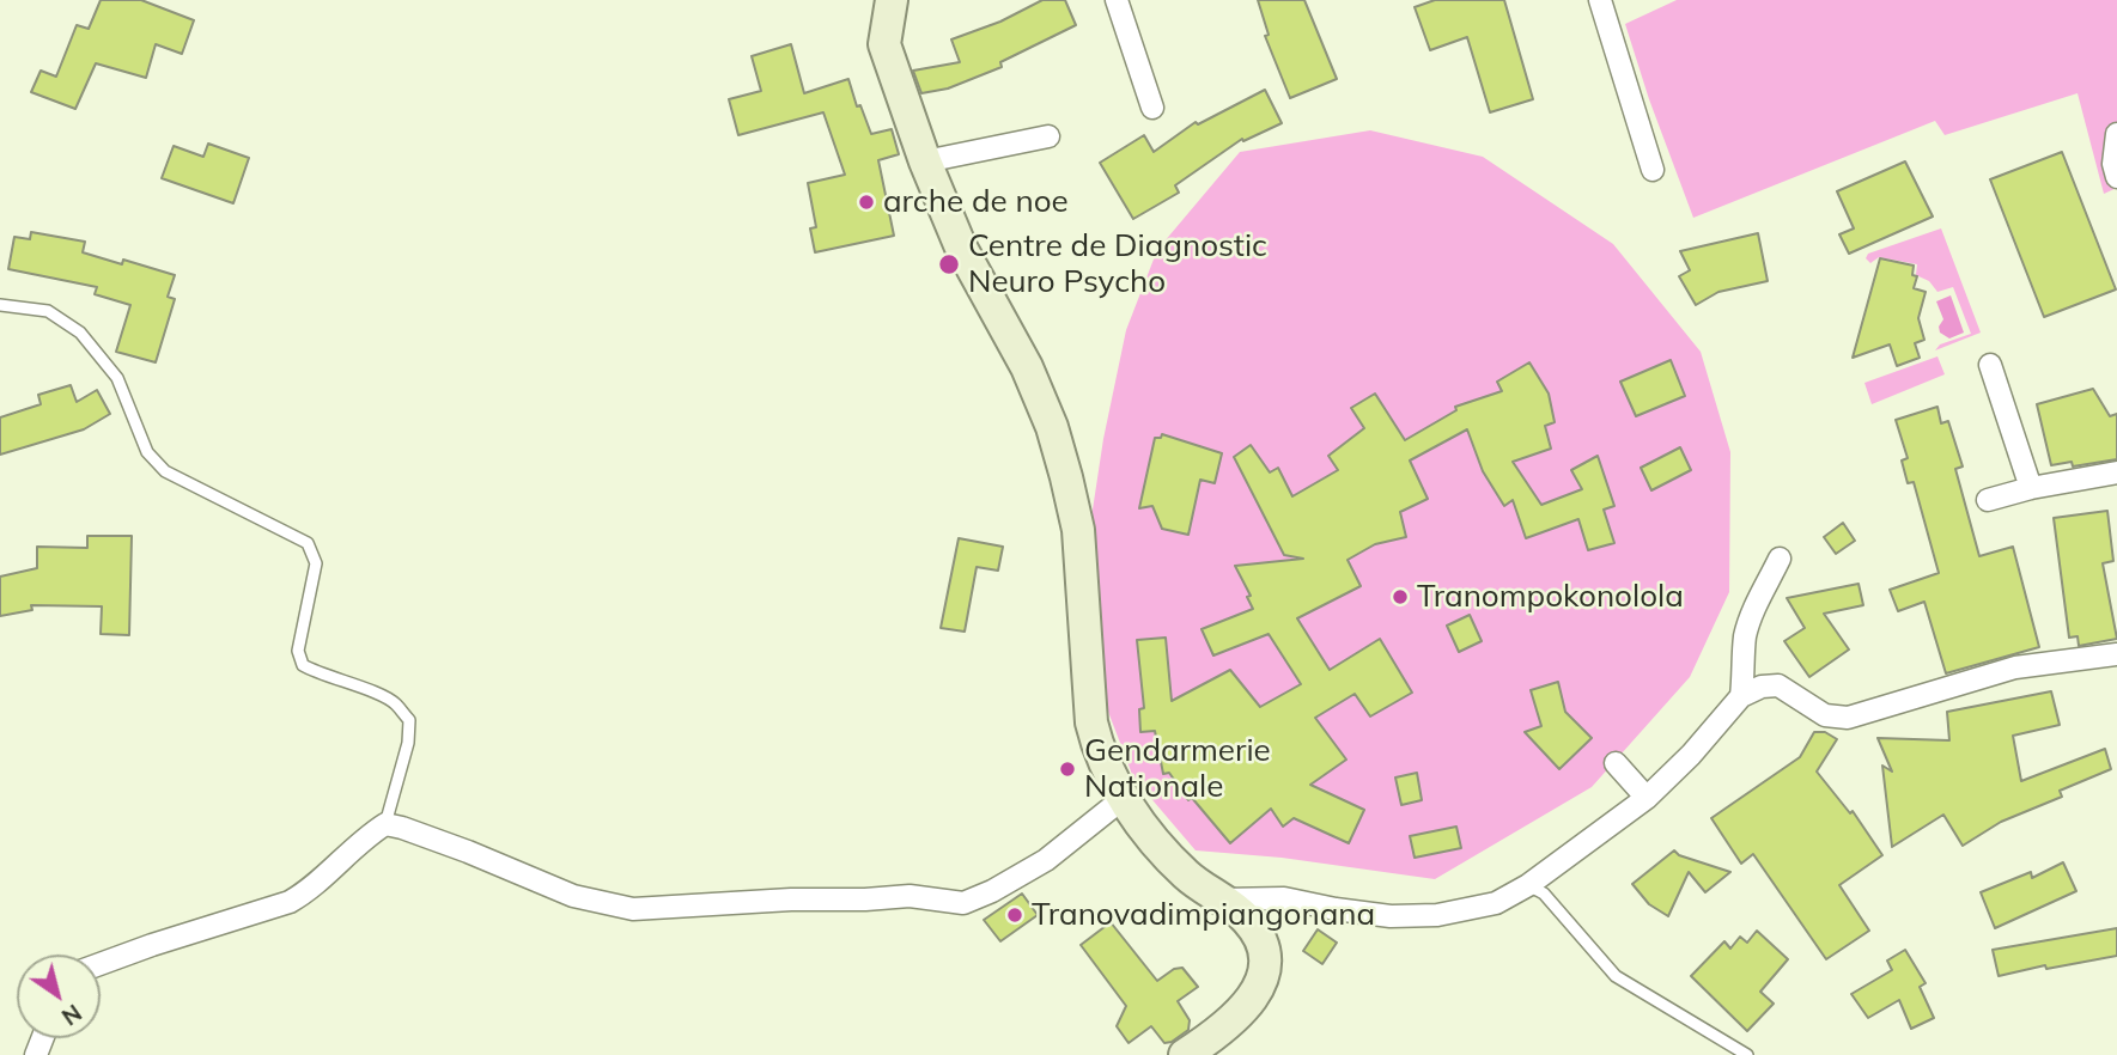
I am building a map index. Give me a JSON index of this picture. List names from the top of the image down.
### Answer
{
  "places": [
    "arche de noe",
    "Centre de Diagnostic Neuro Psycho",
    "Tranompokonolola",
    "Gendarmerie Nationale",
    "Tranovadimpiangonana"
  ],
  "north": "bottom right"
}
